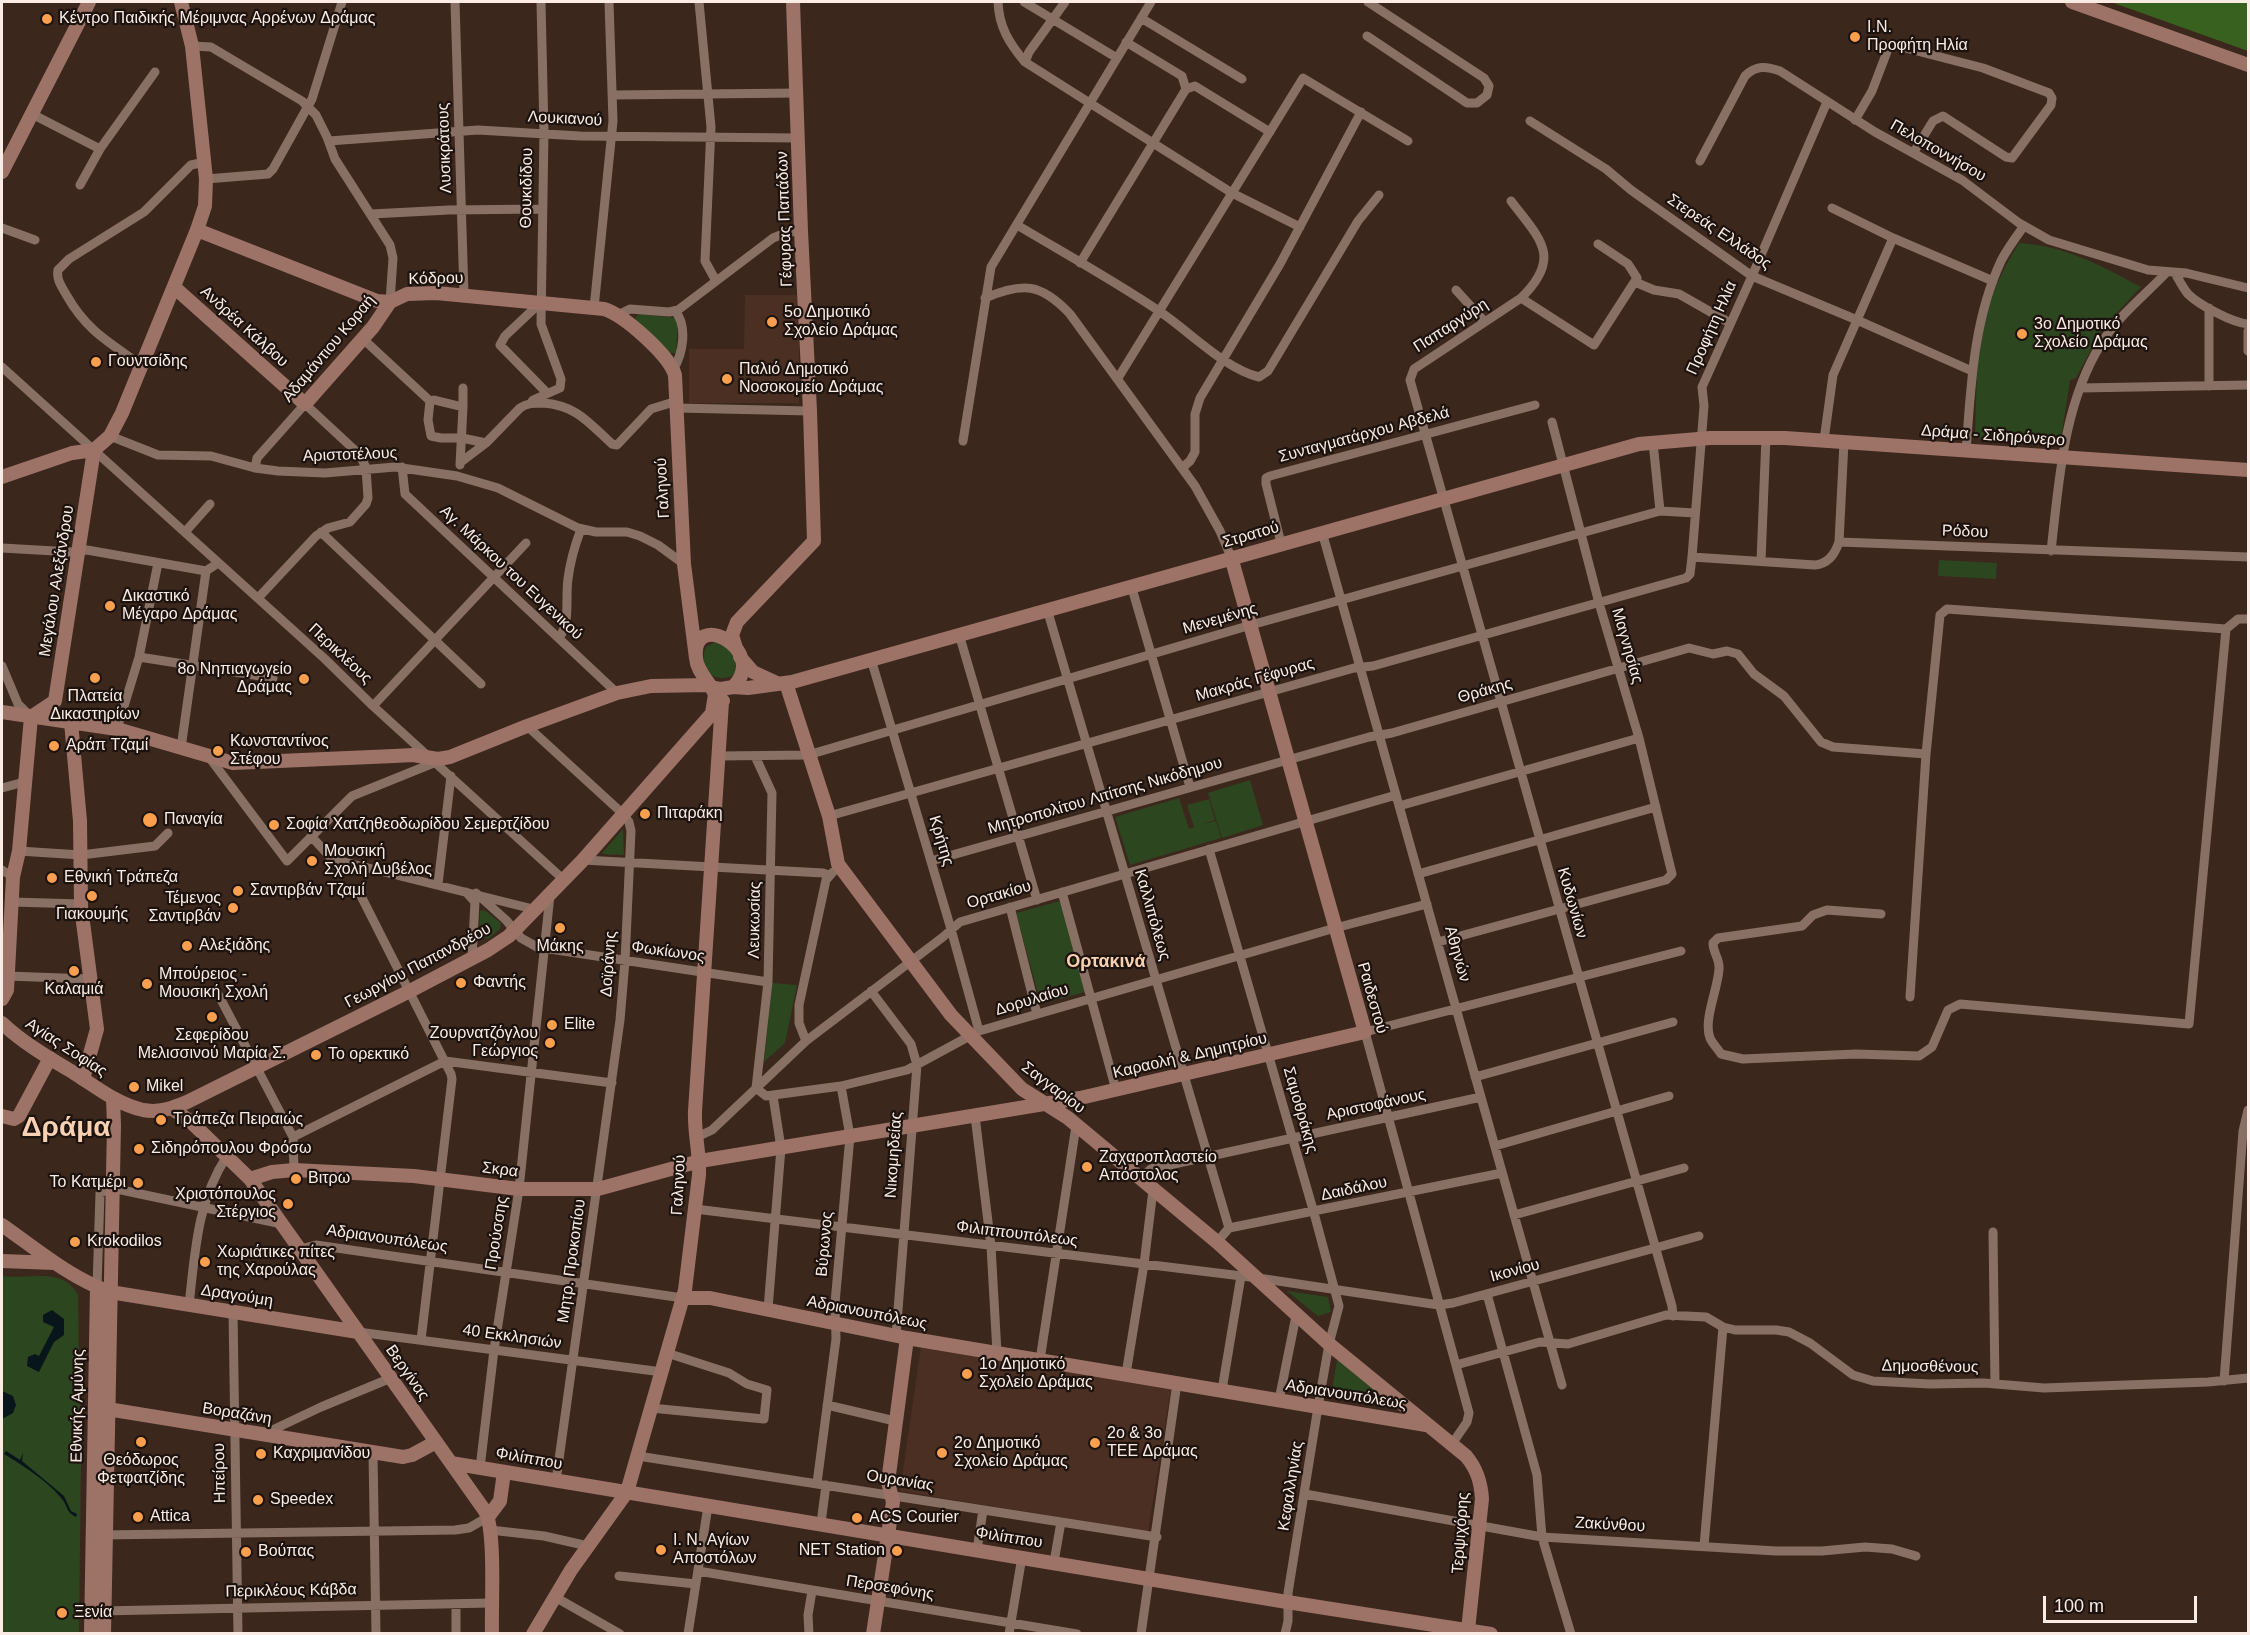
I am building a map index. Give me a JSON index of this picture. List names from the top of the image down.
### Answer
{
  "streets": {
    "street": [
      "Λουκιανού",
      "Λυσικράτους",
      "Πελοποννήσου",
      "Θουκιδίδου",
      "Γέφυρας Παπάδων",
      "Στερεάς Ελλάδος",
      "Κόδρου",
      "Παπαργύρη",
      "Ανδρέα Κάλβου",
      "Προφήτη Ηλία",
      "Αδαμάντιου Κοραή",
      "Συνταγματάρχου Αβδελά",
      "Δράμα - Σιδηρόνερο",
      "Αριστοτέλους",
      "Γαληνού",
      "Ρόδου",
      "Στρατού",
      "Αγ. Μάρκου του Ευγενικού",
      "Μεγάλου Αλεξάνδρου",
      "Μενεμένης",
      "Μαγνησίας",
      "Περικλέους",
      "Μακράς Γέφυρας",
      "Θράκης",
      "Μητροπολίτου Λιτίτσης Νικόδημου",
      "Κρήτης",
      "Ορτακίου",
      "Κυδωνίων",
      "Καλλιπόλεως",
      "Λευκωσίας",
      "Φωκίωνος",
      "Αθηνών",
      "Δοϊράνης",
      "Γεωργίου Παπανδρέου",
      "Ραιδεστού",
      "Δορυλαίου",
      "Αγίας Σοφίας",
      "Καραολή & Δημητρίου",
      "Σαγγαρίου",
      "Αριστοφάνους",
      "Σαμοθράκης",
      "Νικομηδείας",
      "Σκρα",
      "Δαιδάλου",
      "Προύσσης",
      "Φιλιππουπόλεως",
      "Αδριανουπόλεως",
      "Βύρωνος",
      "Μητρ. Προκοπίου",
      "Ικονίου",
      "Δραγούμη",
      "40 Εκκλησιών",
      "Δημοσθένους",
      "Βεργίνας",
      "Εθνικής Αμύνης",
      "Βοραζάνη",
      "Φιλίππου",
      "Ηπείρου",
      "Ουρανίας",
      "Κεφαλληνίας",
      "Ζακύνθου",
      "Τερψιχόρης",
      "Περσεφόνης",
      "Περικλέους Κάβδα"
    ]
  },
  "crossings": [
    ["Λουκιανού", "Λυσικράτους"],
    ["Λουκιανού", "Θουκιδίδου"],
    ["Λουκιανού", "Γέφυρας Παπάδων"],
    ["Λουκιανού", "Αδαμάντιου Κοραή"],
    ["Λυσικράτους", "Κόδρου"],
    ["Πελοποννήσου", "Προφήτη Ηλία"],
    ["Θουκιδίδου", "Κόδρου"],
    ["Γέφυρας Παπάδων", "Γαληνού"],
    ["Γέφυρας Παπάδων", "Στρατού"],
    ["Γέφυρας Παπάδων", "Γεωργίου Παπανδρέου"],
    ["Στερεάς Ελλάδος", "Προφήτη Ηλία"],
    ["Κόδρου", "Αδαμάντιου Κοραή"],
    ["Κόδρου", "Γαληνού"],
    ["Παπαργύρη", "Συνταγματάρχου Αβδελά"],
    ["Παπαργύρη", "Στρατού"],
    ["Παπαργύρη", "Κυδωνίων"],
    ["Ανδρέα Κάλβου", "Αδαμάντιου Κοραή"],
    ["Ανδρέα Κάλβου", "Αριστοτέλους"],
    ["Προφήτη Ηλία", "Στρατού"],
    ["Προφήτη Ηλία", "Μενεμένης"],
    ["Προφήτη Ηλία", "Μακράς Γέφυρας"],
    ["Αδαμάντιου Κοραή", "Αριστοτέλους"],
    ["Συνταγματάρχου Αβδελά", "Στρατού"],
    ["Δράμα - Σιδηρόνερο", "Στρατού"],
    ["Αριστοτέλους", "Γαληνού"],
    ["Αριστοτέλους", "Αγ. Μάρκου του Ευγενικού"],
    ["Γαληνού", "Στρατού"],
    ["Γαληνού", "Μενεμένης"],
    ["Γαληνού", "Ορτακίου"],
    ["Γαληνού", "Φωκίωνος"],
    ["Γαληνού", "Γεωργίου Παπανδρέου"],
    ["Γαληνού", "Καραολή & Δημητρίου"],
    ["Γαληνού", "Σκρα"],
    ["Γαληνού", "Φιλιππουπόλεως"],
    ["Γαληνού", "Αδριανουπόλεως"],
    ["Γαληνού", "40 Εκκλησιών"],
    ["Γαληνού", "Φιλίππου"],
    ["Γαληνού", "Ουρανίας"],
    ["Στρατού", "Μαγνησίας"],
    ["Στρατού", "Κρήτης"],
    ["Στρατού", "Κυδωνίων"],
    ["Στρατού", "Καλλιπόλεως"],
    ["Στρατού", "Αθηνών"],
    ["Στρατού", "Γεωργίου Παπανδρέου"],
    ["Στρατού", "Ραιδεστού"],
    ["Στρατού", "Σαγγαρίου"],
    ["Μεγάλου Αλεξάνδρου", "Περικλέους"],
    ["Μενεμένης", "Μαγνησίας"],
    ["Μενεμένης", "Κρήτης"],
    ["Μενεμένης", "Κυδωνίων"],
    ["Μενεμένης", "Καλλιπόλεως"],
    ["Μενεμένης", "Λευκωσίας"],
    ["Μενεμένης", "Αθηνών"],
    ["Μενεμένης", "Ραιδεστού"],
    ["Μενεμένης", "Σαγγαρίου"],
    ["Μαγνησίας", "Μακράς Γέφυρας"],
    ["Μαγνησίας", "Θράκης"],
    ["Μαγνησίας", "Κυδωνίων"],
    ["Περικλέους", "Γεωργίου Παπανδρέου"],
    ["Μακράς Γέφυρας", "Κρήτης"],
    ["Μακράς Γέφυρας", "Κυδωνίων"],
    ["Μακράς Γέφυρας", "Καλλιπόλεως"],
    ["Μακράς Γέφυρας", "Αθηνών"],
    ["Μακράς Γέφυρας", "Ραιδεστού"],
    ["Μακράς Γέφυρας", "Σαγγαρίου"],
    ["Θράκης", "Μητροπολίτου Λιτίτσης Νικόδημου"],
    ["Θράκης", "Κυδωνίων"],
    ["Θράκης", "Αθηνών"],
    ["Θράκης", "Ραιδεστού"],
    ["Μητροπολίτου Λιτίτσης Νικόδημου", "Κρήτης"],
    ["Μητροπολίτου Λιτίτσης Νικόδημου", "Καλλιπόλεως"],
    ["Μητροπολίτου Λιτίτσης Νικόδημου", "Ραιδεστού"],
    ["Κρήτης", "Ορτακίου"],
    ["Κρήτης", "Δορυλαίου"],
    ["Κρήτης", "Σαγγαρίου"],
    ["Ορτακίου", "Καλλιπόλεως"],
    ["Ορτακίου", "Λευκωσίας"],
    ["Ορτακίου", "Αθηνών"],
    ["Ορτακίου", "Ραιδεστού"],
    ["Ορτακίου", "Σαγγαρίου"],
    ["Ορτακίου", "Σαμοθράκης"],
    ["Ορτακίου", "Νικομηδείας"],
    ["Κυδωνίων", "Καραολή & Δημητρίου"],
    ["Κυδωνίων", "Ικονίου"],
    ["Κυδωνίων", "Δημοσθένους"],
    ["Καλλιπόλεως", "Δορυλαίου"],
    ["Καλλιπόλεως", "Καραολή & Δημητρίου"],
    ["Καλλιπόλεως", "Αριστοφάνους"],
    ["Καλλιπόλεως", "Δαιδάλου"],
    ["Λευκωσίας", "Φωκίωνος"],
    ["Φωκίωνος", "Δοϊράνης"],
    ["Φωκίωνος", "Γεωργίου Παπανδρέου"],
    ["Φωκίωνος", "Προύσσης"],
    ["Αθηνών", "Δορυλαίου"],
    ["Αθηνών", "Καραολή & Δημητρίου"],
    ["Αθηνών", "Αριστοφάνους"],
    ["Αθηνών", "Δαιδάλου"],
    ["Αθηνών", "Ικονίου"],
    ["Αθηνών", "Δημοσθένους"],
    ["Δοϊράνης", "Γεωργίου Παπανδρέου"],
    ["Δοϊράνης", "Σκρα"],
    ["Δοϊράνης", "Μητρ. Προκοπίου"],
    ["Γεωργίου Παπανδρέου", "Αγίας Σοφίας"],
    ["Γεωργίου Παπανδρέου", "Προύσσης"],
    ["Γεωργίου Παπανδρέου", "Βεργίνας"],
    ["Ραιδεστού", "Δορυλαίου"],
    ["Ραιδεστού", "Καραολή & Δημητρίου"],
    ["Ραιδεστού", "Αριστοφάνους"],
    ["Ραιδεστού", "Δαιδάλου"],
    ["Ραιδεστού", "Ικονίου"],
    ["Ραιδεστού", "Δημοσθένους"],
    ["Ραιδεστού", "Τερψιχόρης"],
    ["Δορυλαίου", "Σαγγαρίου"],
    ["Δορυλαίου", "Σαμοθράκης"],
    ["Δορυλαίου", "Νικομηδείας"],
    ["Δορυλαίου", "Βύρωνος"],
    ["Αγίας Σοφίας", "Βεργίνας"],
    ["Αγίας Σοφίας", "Εθνικής Αμύνης"],
    ["Καραολή & Δημητρίου", "Σαγγαρίου"],
    ["Καραολή & Δημητρίου", "Σαμοθράκης"],
    ["Καραολή & Δημητρίου", "Νικομηδείας"],
    ["Καραολή & Δημητρίου", "Σκρα"],
    ["Καραολή & Δημητρίου", "Βύρωνος"],
    ["Σαγγαρίου", "Αριστοφάνους"],
    ["Σαγγαρίου", "Σαμοθράκης"],
    ["Σαγγαρίου", "Φιλιππουπόλεως"],
    ["Σαγγαρίου", "Αδριανουπόλεως"],
    ["Σαγγαρίου", "Κεφαλληνίας"],
    ["Σαγγαρίου", "Τερψιχόρης"],
    ["Αριστοφάνους", "Σαμοθράκης"],
    ["Σαμοθράκης", "Δαιδάλου"],
    ["Σαμοθράκης", "Φιλιππουπόλεως"],
    ["Σαμοθράκης", "Ικονίου"],
    ["Σαμοθράκης", "Κεφαλληνίας"],
    ["Νικομηδείας", "Φιλιππουπόλεως"],
    ["Νικομηδείας", "Αδριανουπόλεως"],
    ["Νικομηδείας", "Φιλίππου"],
    ["Νικομηδείας", "Ουρανίας"],
    ["Νικομηδείας", "Περσεφόνης"],
    ["Σκρα", "Προύσσης"],
    ["Σκρα", "Μητρ. Προκοπίου"],
    ["Σκρα", "Βεργίνας"],
    ["Προύσσης", "Αδριανουπόλεως"],
    ["Προύσσης", "40 Εκκλησιών"],
    ["Προύσσης", "Φιλίππου"],
    ["Φιλιππουπόλεως", "Βύρωνος"],
    ["Φιλιππουπόλεως", "Ικονίου"],
    ["Αδριανουπόλεως", "Βύρωνος"],
    ["Αδριανουπόλεως", "Μητρ. Προκοπίου"],
    ["Αδριανουπόλεως", "Βεργίνας"],
    ["Αδριανουπόλεως", "Κεφαλληνίας"],
    ["Αδριανουπόλεως", "Τερψιχόρης"],
    ["Βύρωνος", "Φιλίππου"],
    ["Βύρωνος", "Ουρανίας"],
    ["Μητρ. Προκοπίου", "40 Εκκλησιών"],
    ["Μητρ. Προκοπίου", "Φιλίππου"],
    ["Δραγούμη", "40 Εκκλησιών"],
    ["Δραγούμη", "Βεργίνας"],
    ["Δραγούμη", "Εθνικής Αμύνης"],
    ["Δραγούμη", "Ηπείρου"],
    ["40 Εκκλησιών", "Βεργίνας"],
    ["Βεργίνας", "Βοραζάνη"],
    ["Βεργίνας", "Φιλίππου"],
    ["Εθνικής Αμύνης", "Βοραζάνη"],
    ["Εθνικής Αμύνης", "Περικλέους Κάβδα"],
    ["Βοραζάνη", "Ηπείρου"],
    ["Φιλίππου", "Κεφαλληνίας"],
    ["Φιλίππου", "Τερψιχόρης"],
    ["Ηπείρου", "Περικλέους Κάβδα"],
    ["Κεφαλληνίας", "Ζακύνθου"],
    ["Ζακύνθου", "Τερψιχόρης"]
  ],
  "districts": ["Ορτακινά", "Δράμα"],
  "places": [
    "Κέντρο Παιδικής Μέριμνας Αρρένων Δράμας",
    "Ι.Ν. Προφήτη Ηλία",
    "5ο Δημοτικό Σχολείο Δράμας",
    "3ο Δημοτικό Σχολείο Δράμας",
    "Γουντσίδης",
    "Παλιό Δημοτικό Νοσοκομείο Δράμας",
    "Δικαστικό Μέγαρο Δράμας",
    "Πλατεία Δικαστηρίων",
    "8ο Νηπιαγωγείο Δράμας",
    "Αράπ Τζαμί",
    "Κωνσταντίνος Στέφου",
    "Πιταράκη",
    "Παναγία",
    "Σοφία Χατζηθεοδωρίδου Σεμερτζίδου",
    "Μουσική Σχολή Δυβέλος",
    "Εθνική Τράπεζα",
    "Σαντιρβάν Τζαμί",
    "Γιακουμής",
    "Τέμενος Σαντιρβάν",
    "Μάκης",
    "Αλεξιάδης",
    "Καλαμιά",
    "Φαντής",
    "Μπούρειος - Μουσική Σχολή",
    "Σεφερίδου Μελισσινού Μαρία Σ.",
    "Elite",
    "Ζουρνατζόγλου Γεώργιος",
    "Το ορεκτικό",
    "Mikel",
    "Τράπεζα Πειραιώς",
    "Σιδηρόπουλου Φρόσω",
    "Ζαχαροπλαστείο Απόστολος",
    "Βιτρω",
    "Το Κατμέρι",
    "Χριστόπουλος Στέργιος",
    "Krokodilos",
    "Χωριάτικες πίτες της Χαρούλας",
    "1ο Δημοτικό Σχολείο Δράμας",
    "Θεόδωρος Φετφατζίδης",
    "2ο & 3ο ΤΕΕ Δράμας",
    "2ο Δημοτικό Σχολείο Δράμας",
    "Καχριμανίδου",
    "Speedex",
    "Attica",
    "ACS Courier",
    "Ι. Ν. Αγίων Αποστόλων",
    "NET Station",
    "Βούπας",
    "Ξενία"
  ],
  "scale_bar": "100 m"
}
